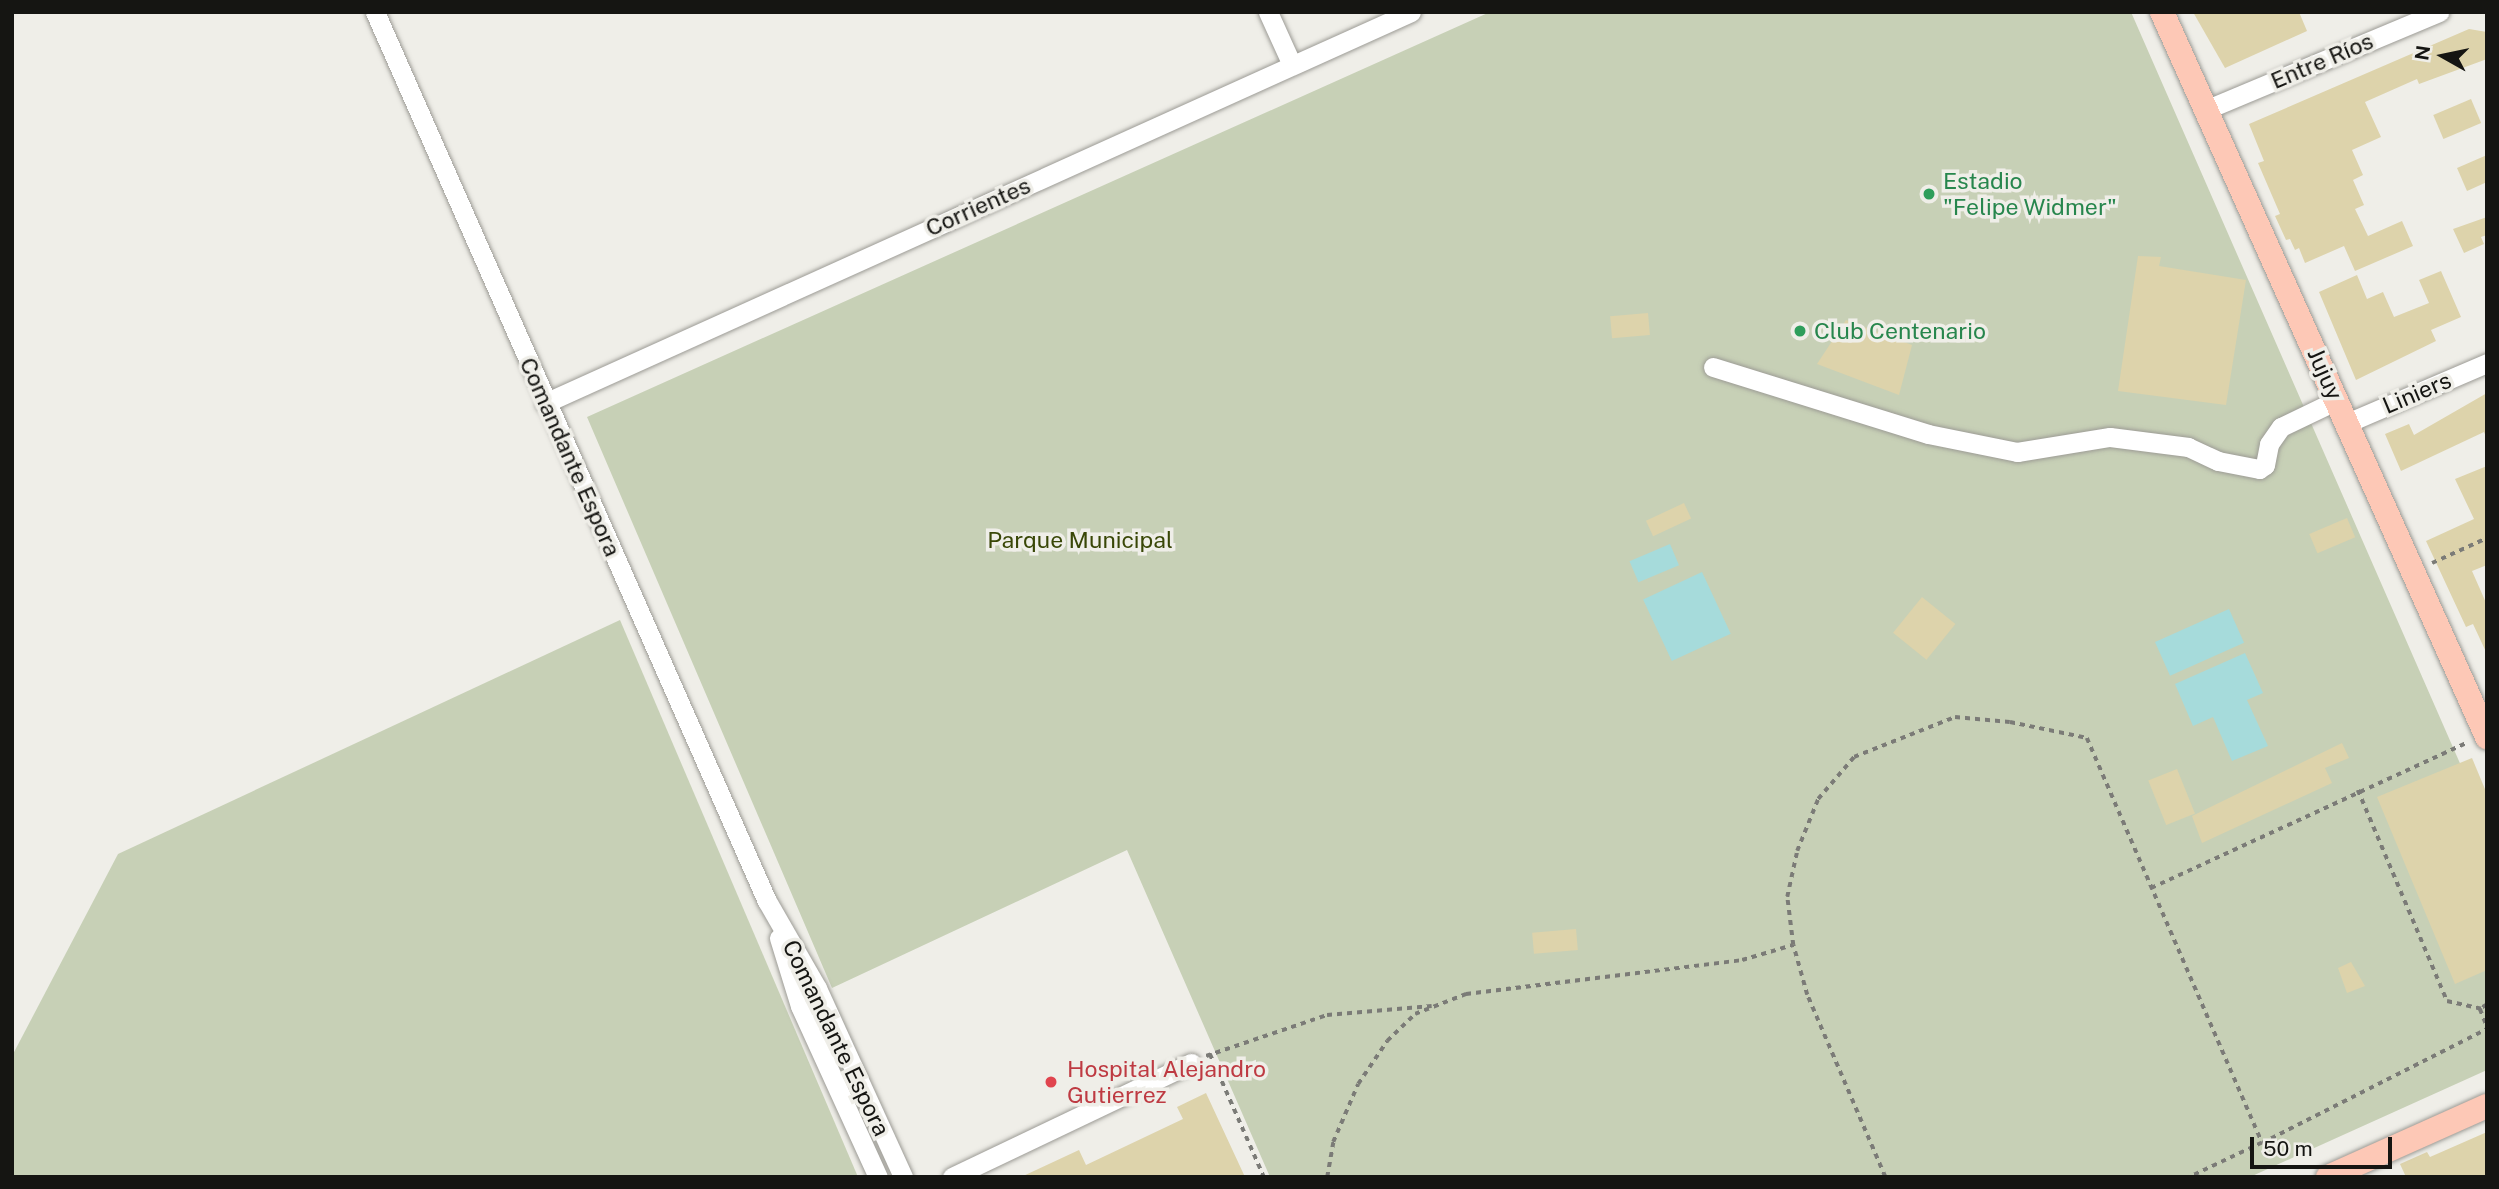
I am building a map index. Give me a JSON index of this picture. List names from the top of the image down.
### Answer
{
  "streets": {
    "main road": ["Jujuy"],
    "street": [
      "Entre Ríos",
      "Corrientes",
      "Liniers",
      "Comandante Espora"
    ]
  },
  "crossings": [
    ["Entre Ríos", "Jujuy"],
    ["Corrientes", "Comandante Espora"],
    ["Jujuy", "Liniers"]
  ],
  "parks": ["Parque Municipal"],
  "places": ["Estadio \"Felipe Widmer\"", "Club Centenario", "Hospital Alejandro Gutierrez"],
  "scale_bar": "50 m",
  "north": "left"
}
